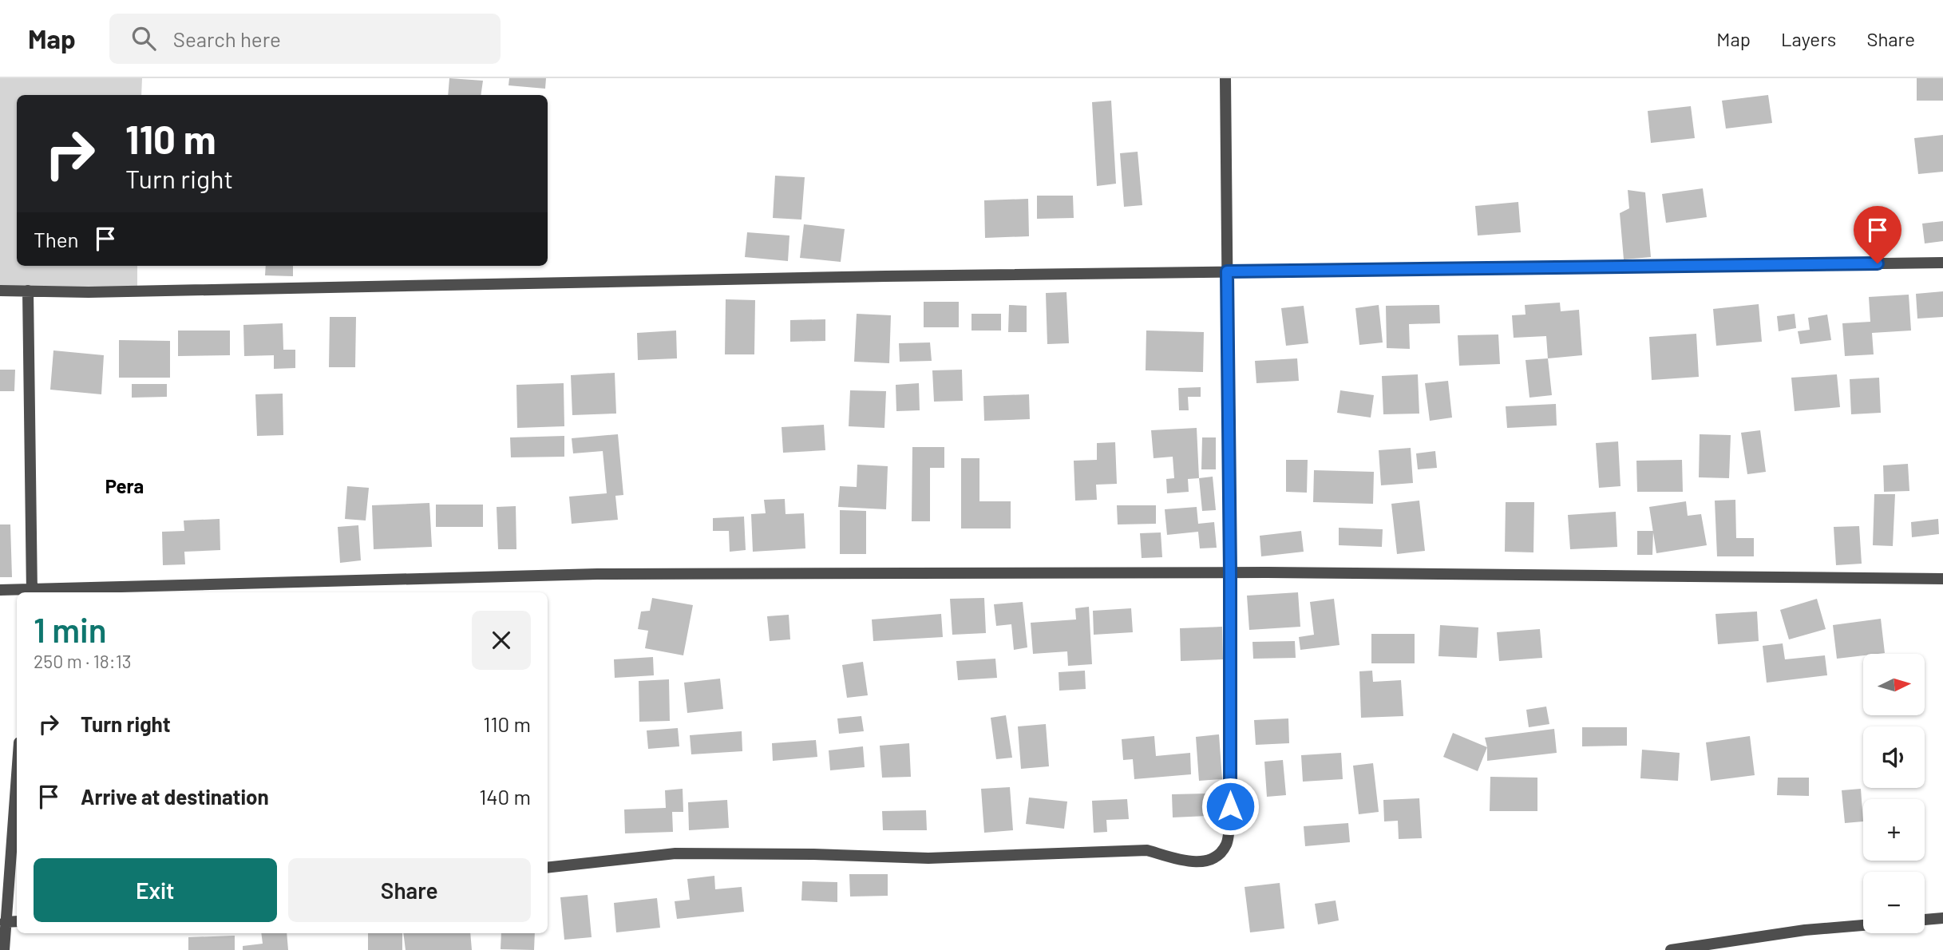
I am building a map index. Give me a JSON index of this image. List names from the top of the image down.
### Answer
{
  "districts": ["Pera"],
  "north": "right",
  "page": {
    "header": "Map",
    "search": "Search here",
    "nav": ["Map", "Layers", "Share"],
    "turn": ["110 m", "Turn right"],
    "then": "Then",
    "heading": ["1 min", "250 m · 18:13"],
    "map_buttons": ["+", "−"],
    "list": [
      {
        "name": "Turn right",
        "value": "110 m"
      },
      {
        "name": "Arrive at destination",
        "value": "140 m"
      }
    ],
    "buttons": ["Exit", "Share"]
  }
}
